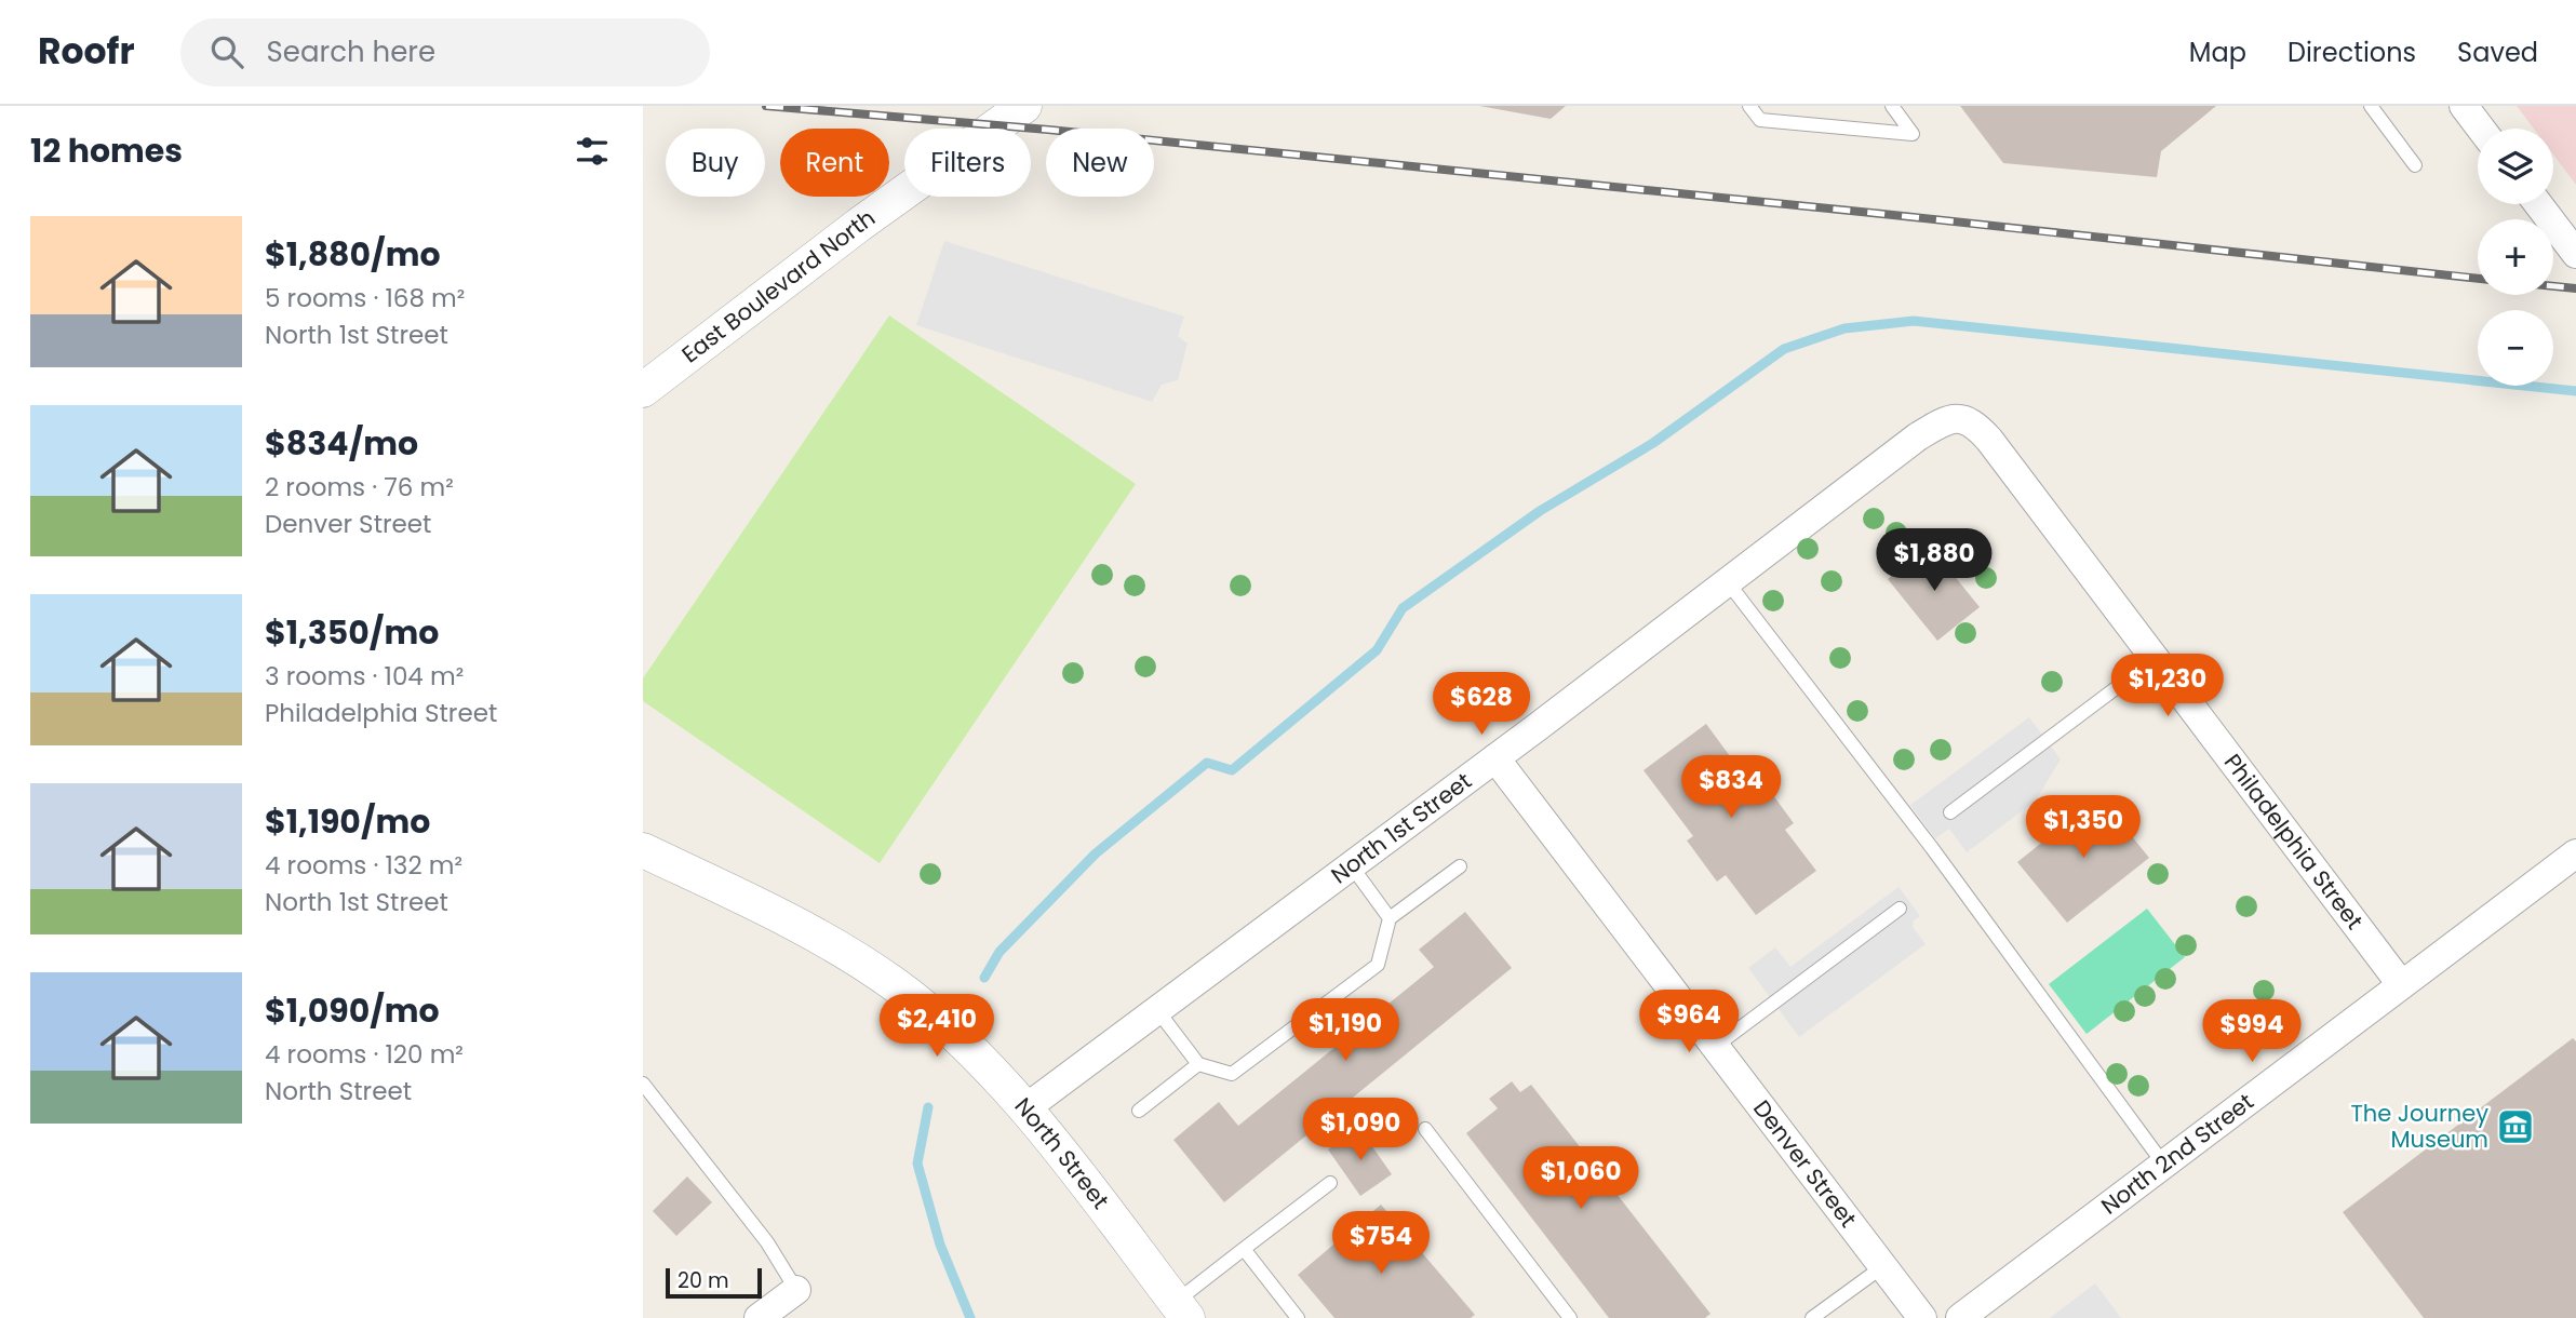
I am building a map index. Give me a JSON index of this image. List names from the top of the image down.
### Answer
{
  "streets": {
    "street": [
      "East Boulevard North",
      "North 1st Street",
      "Philadelphia Street",
      "North 2nd Street",
      "North Street",
      "Denver Street"
    ]
  },
  "crossings": [
    ["North 1st Street", "Philadelphia Street"],
    ["North 1st Street", "North Street"],
    ["North 1st Street", "Denver Street"],
    ["Philadelphia Street", "North 2nd Street"]
  ],
  "places": {
    "museum": ["The Journey Museum"]
  },
  "scale_bar": "20 m",
  "page": {
    "header": "Roofr",
    "search": "Search here",
    "nav": ["Map", "Directions", "Saved"],
    "heading": "12 homes",
    "map_buttons": ["+", "−"],
    "chip": [
      "Buy",
      "Rent",
      "Filters",
      "New"
    ],
    "list": [
      {
        "name": "$1,880/mo",
        "note": "5 rooms · 168 m² · North 1st Street"
      },
      {
        "name": "$834/mo",
        "note": "2 rooms · 76 m² · Denver Street"
      },
      {
        "name": "$1,350/mo",
        "note": "3 rooms · 104 m² · Philadelphia Street"
      },
      {
        "name": "$1,190/mo",
        "note": "4 rooms · 132 m² · North 1st Street"
      },
      {
        "name": "$1,090/mo",
        "note": "4 rooms · 120 m² · North Street"
      }
    ],
    "price": [
      "$1,880",
      "$1,230",
      "$628",
      "$834",
      "$1,350",
      "$964",
      "$2,410",
      "$1,190",
      "$994",
      "$1,090",
      "$1,060",
      "$754"
    ],
    "scale": "20 m"
  }
}
